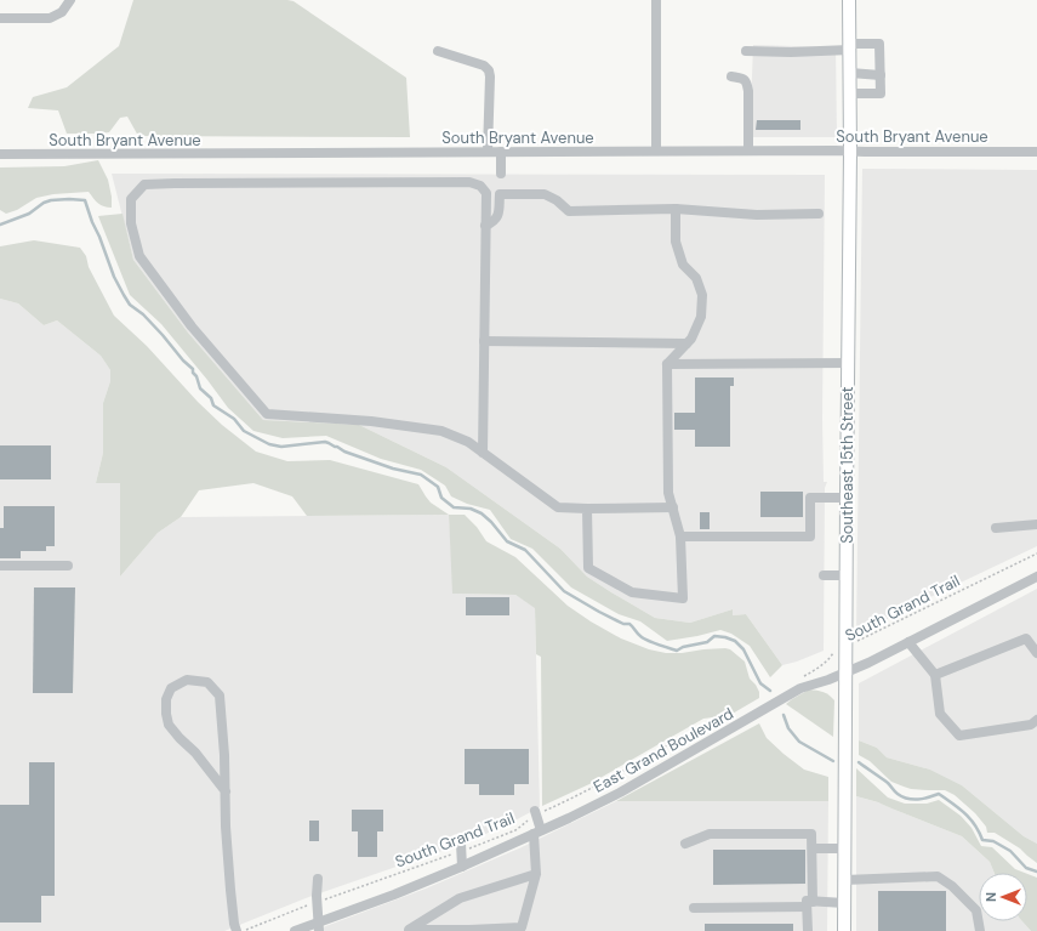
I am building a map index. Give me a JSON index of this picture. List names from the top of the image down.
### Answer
{
  "streets": {
    "main road": ["Southeast 15th Street"],
    "street": ["South Bryant Avenue", "East Grand Boulevard"],
    "path": ["South Grand Trail"]
  },
  "crossings": [
    ["South Bryant Avenue", "Southeast 15th Street"],
    ["Southeast 15th Street", "South Grand Trail"],
    ["Southeast 15th Street", "East Grand Boulevard"]
  ],
  "north": "left"
}
